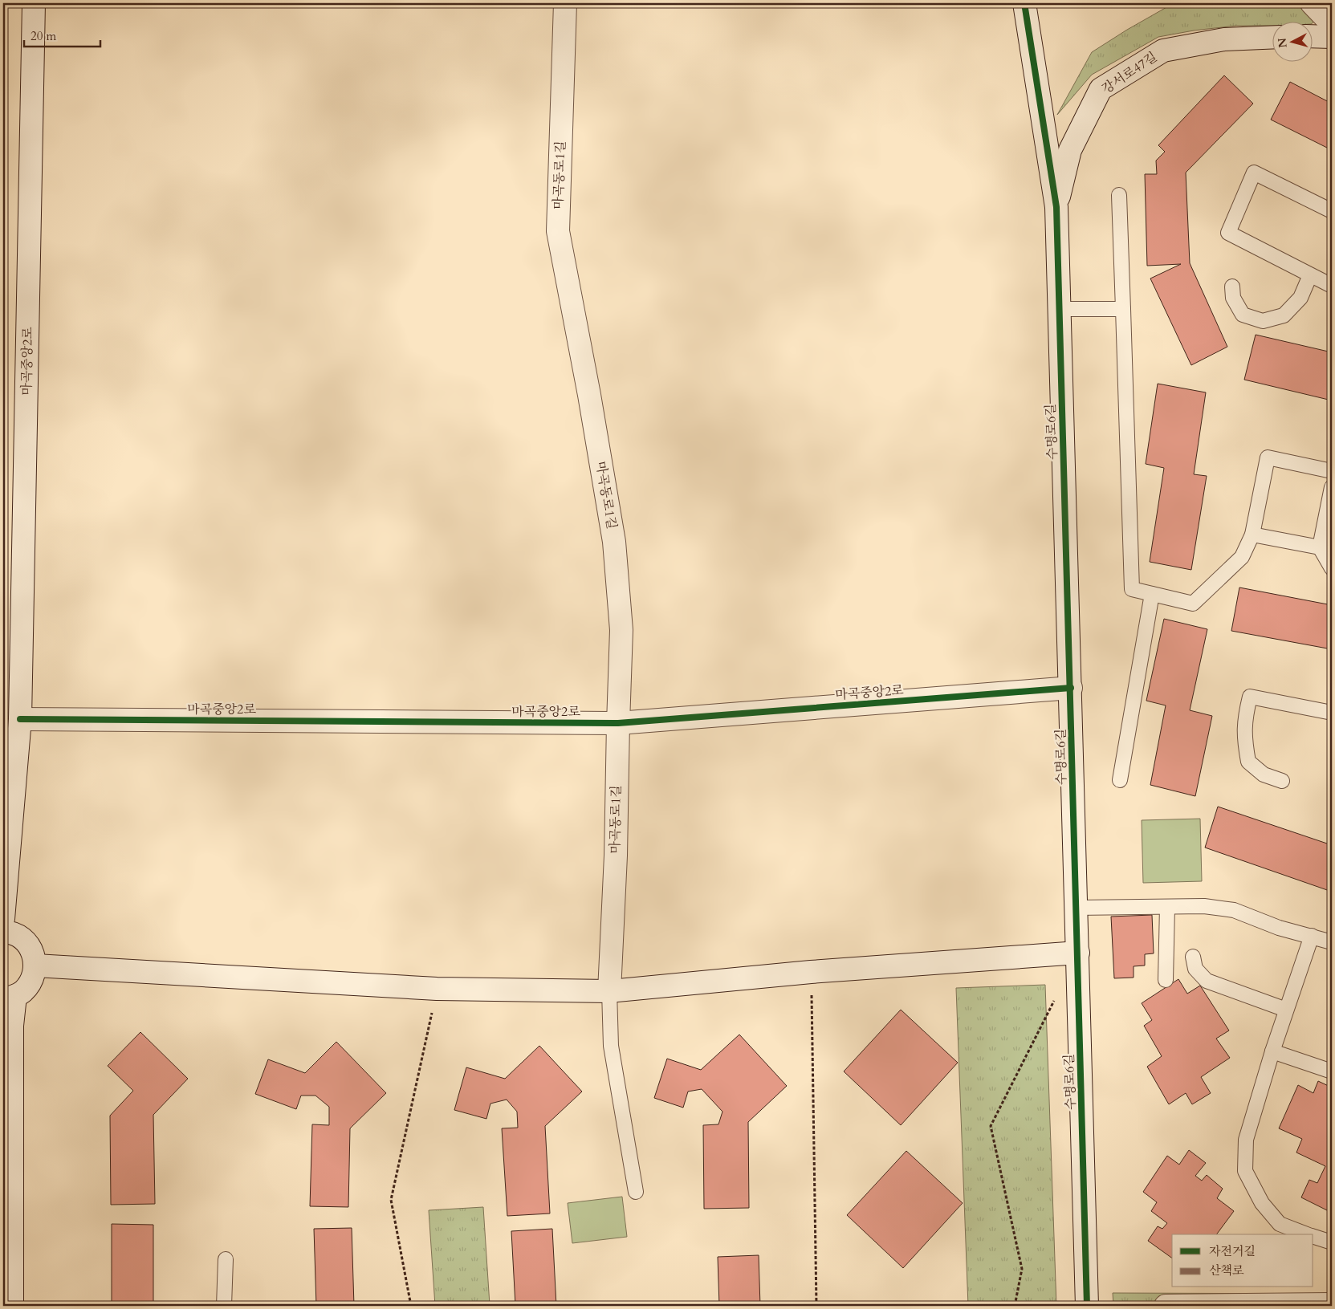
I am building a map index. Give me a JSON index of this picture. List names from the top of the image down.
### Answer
{
  "streets": {
    "street": [
      "강서로47길",
      "마곡동로1길",
      "마곡중앙2로",
      "수명로6길"
    ]
  },
  "crossings": [
    ["강서로47길", "수명로6길"],
    ["마곡동로1길", "마곡중앙2로"],
    ["마곡중앙2로", "수명로6길"]
  ],
  "legend": ["자전거길", "산책로"],
  "scale_bar": "20 m",
  "north": "left"
}
